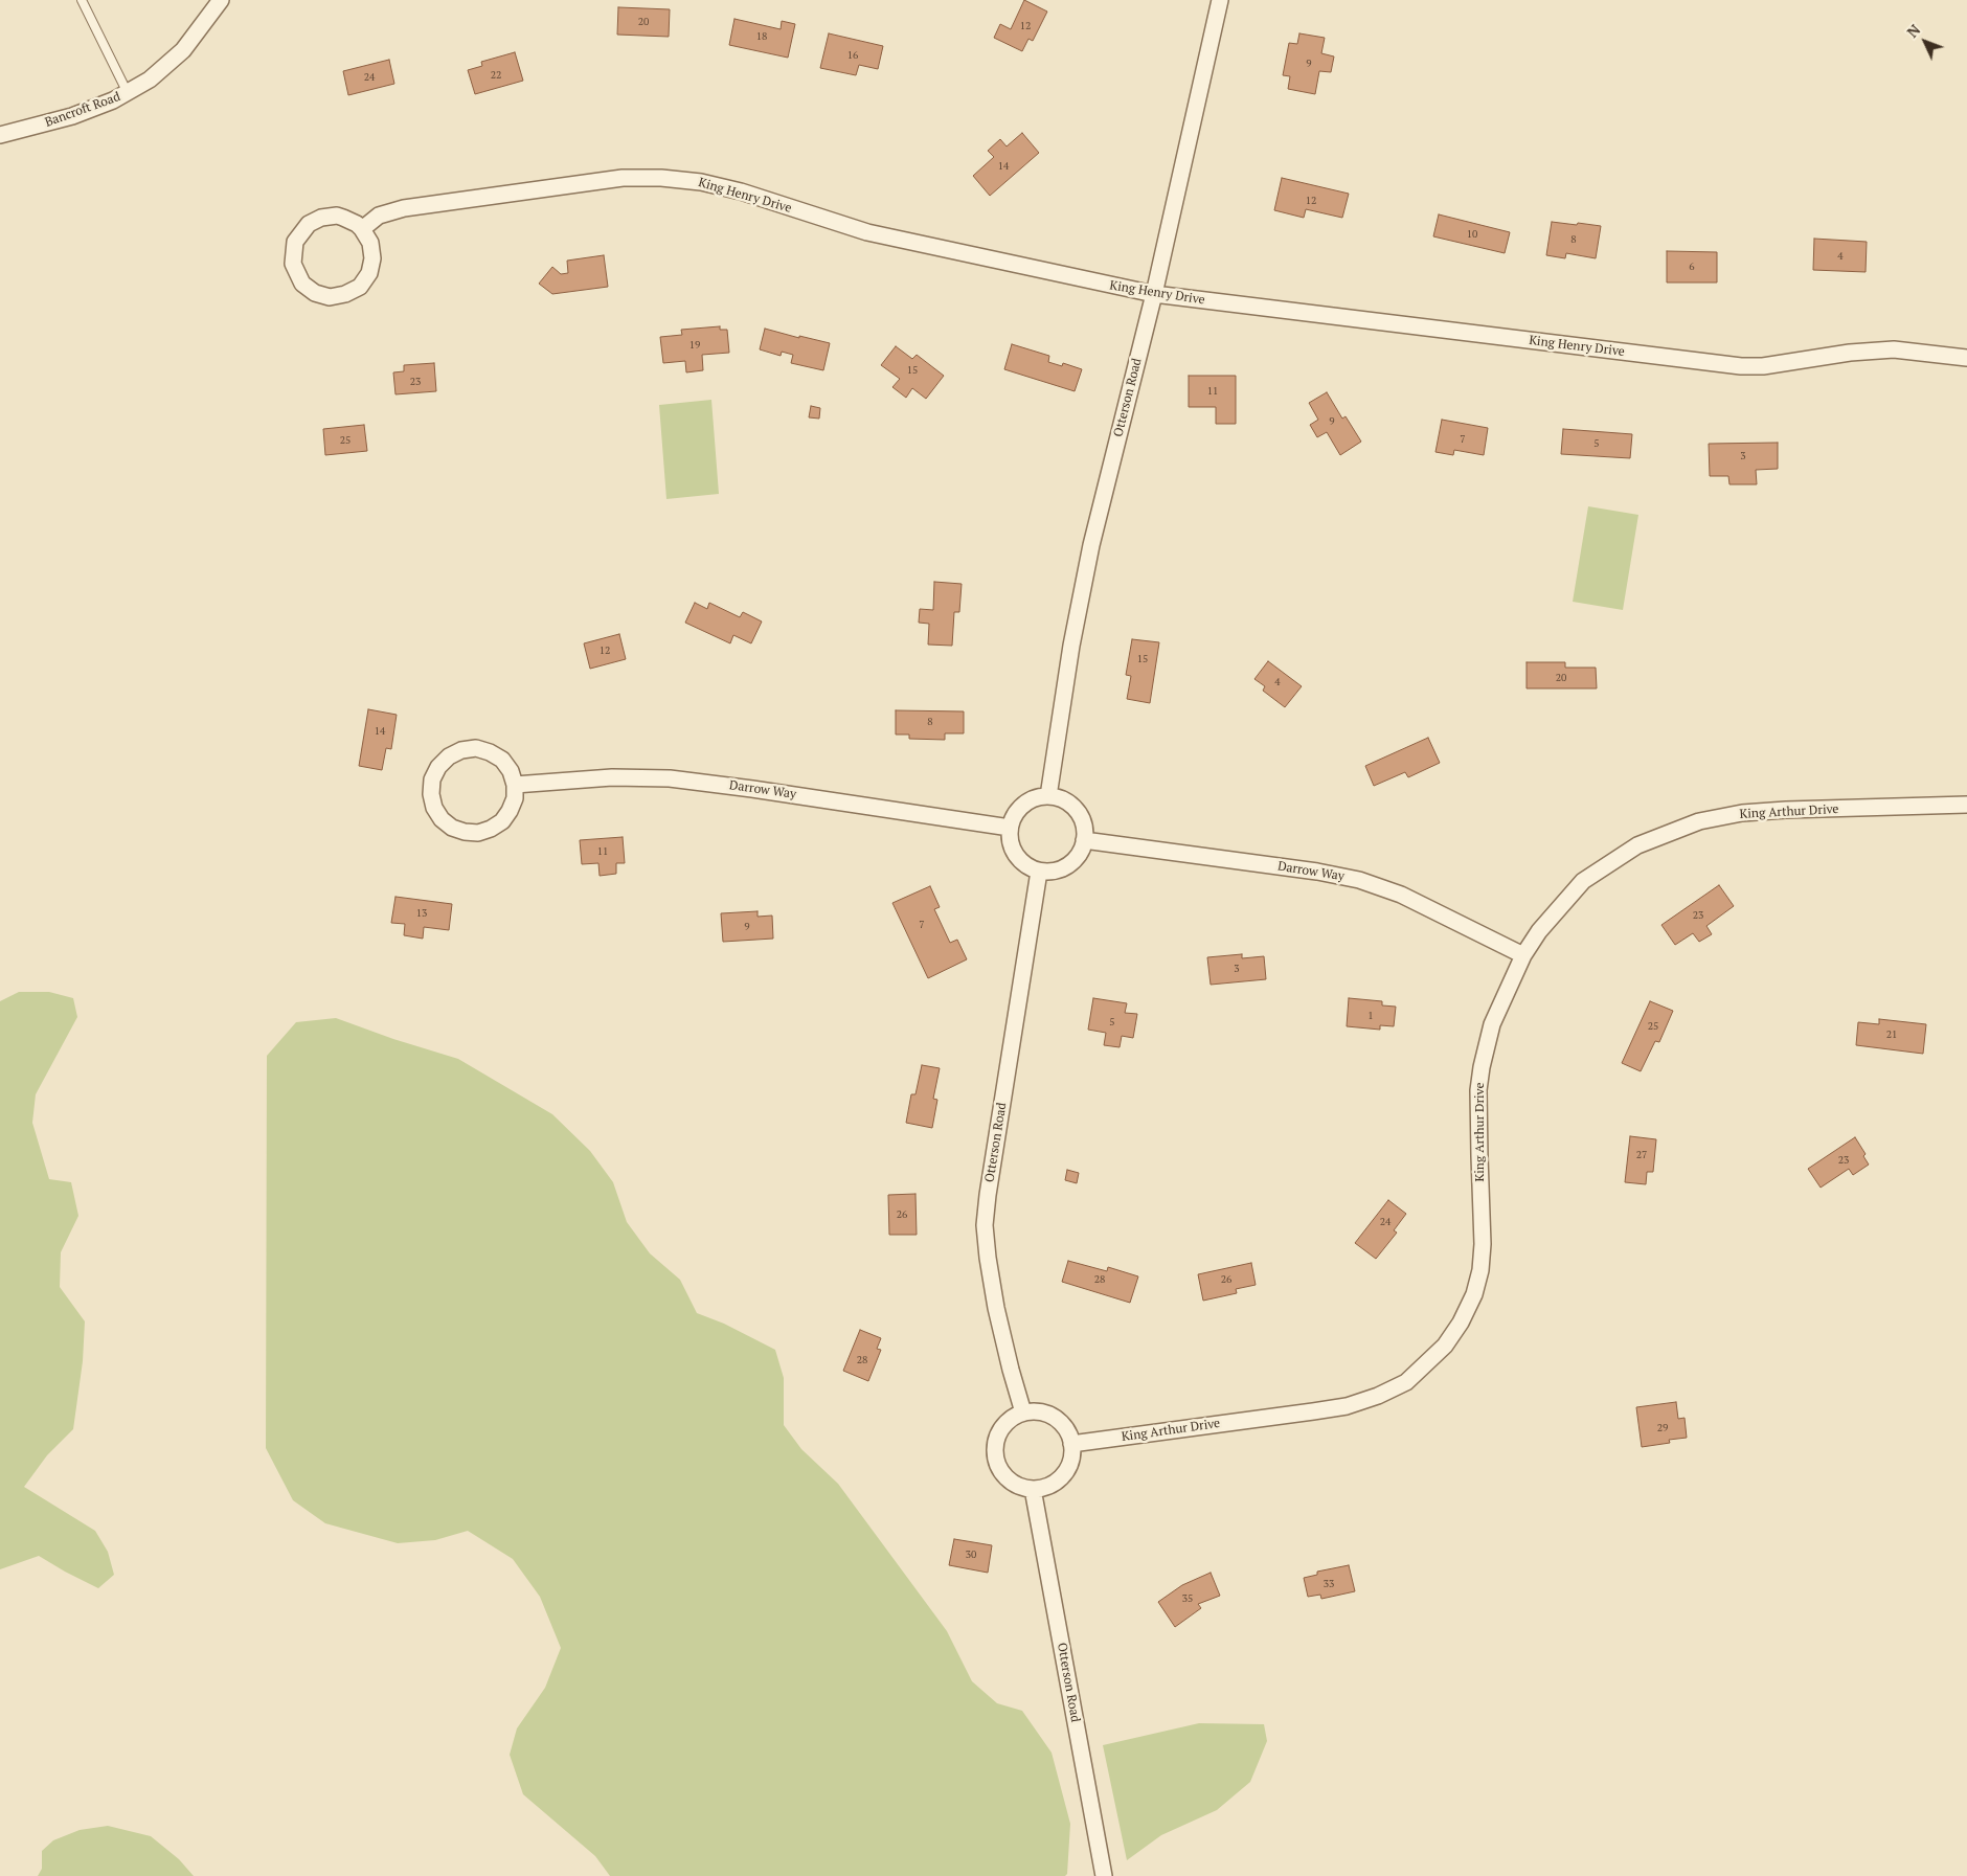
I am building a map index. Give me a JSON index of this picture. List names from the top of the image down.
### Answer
{
  "streets": {
    "street": [
      "Bancroft Road",
      "King Henry Drive",
      "Otterson Road",
      "Darrow Way",
      "King Arthur Drive"
    ]
  },
  "crossings": [
    ["King Henry Drive", "Otterson Road"],
    ["Otterson Road", "Darrow Way"],
    ["Otterson Road", "King Arthur Drive"],
    ["Darrow Way", "King Arthur Drive"]
  ],
  "house_numbers": [
    "20",
    "12",
    "18",
    "16",
    "9",
    "22",
    "24",
    "14",
    "12",
    "10",
    "8",
    "4",
    "6",
    "19",
    "15",
    "23",
    "11",
    "9",
    "7",
    "25",
    "5",
    "3",
    "12",
    "15",
    "20",
    "4",
    "8",
    "14",
    "11",
    "13",
    "23",
    "7",
    "9",
    "3",
    "1",
    "5",
    "25",
    "21",
    "27",
    "23",
    "26",
    "24",
    "28",
    "26",
    "28",
    "29",
    "30",
    "33",
    "35"
  ],
  "north": "top left"
}
